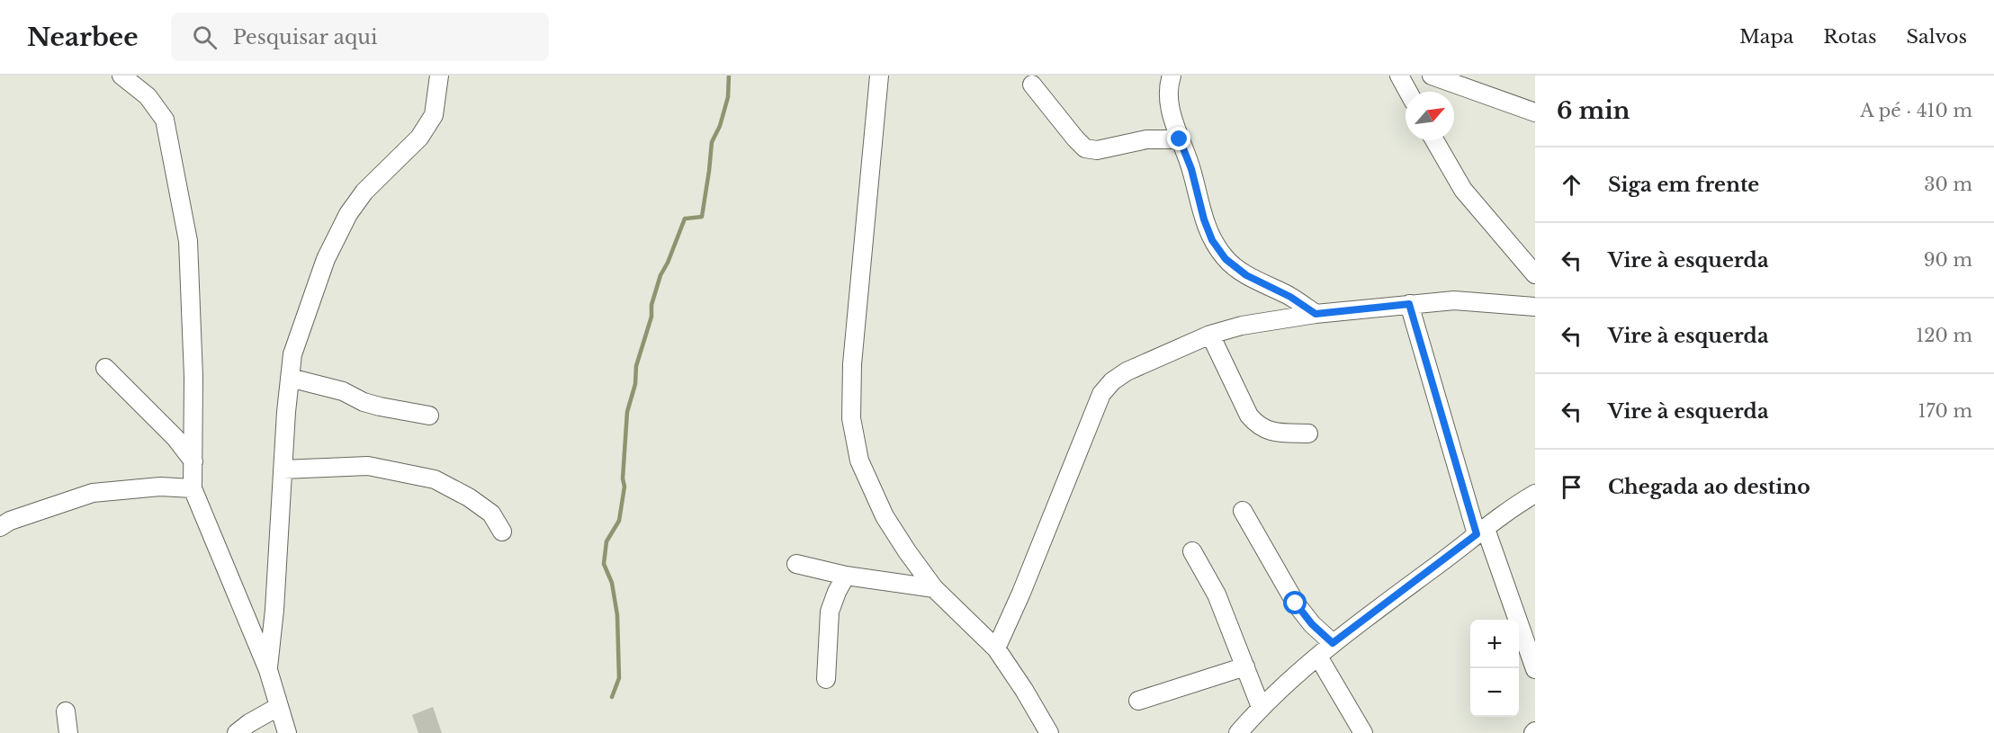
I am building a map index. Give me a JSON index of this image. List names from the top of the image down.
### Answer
{
  "north": "top right",
  "page": {
    "header": "Nearbee",
    "search": "Pesquisar aqui",
    "nav": ["Mapa", "Rotas", "Salvos"],
    "heading": ["6 min", "A pé · 410 m"],
    "list": [
      ["Siga em frente", "30 m"],
      ["Vire à esquerda", "90 m"],
      ["Vire à esquerda", "120 m"],
      ["Vire à esquerda", "170 m"],
      "Chegada ao destino"
    ],
    "map_buttons": ["+", "−"]
  }
}
